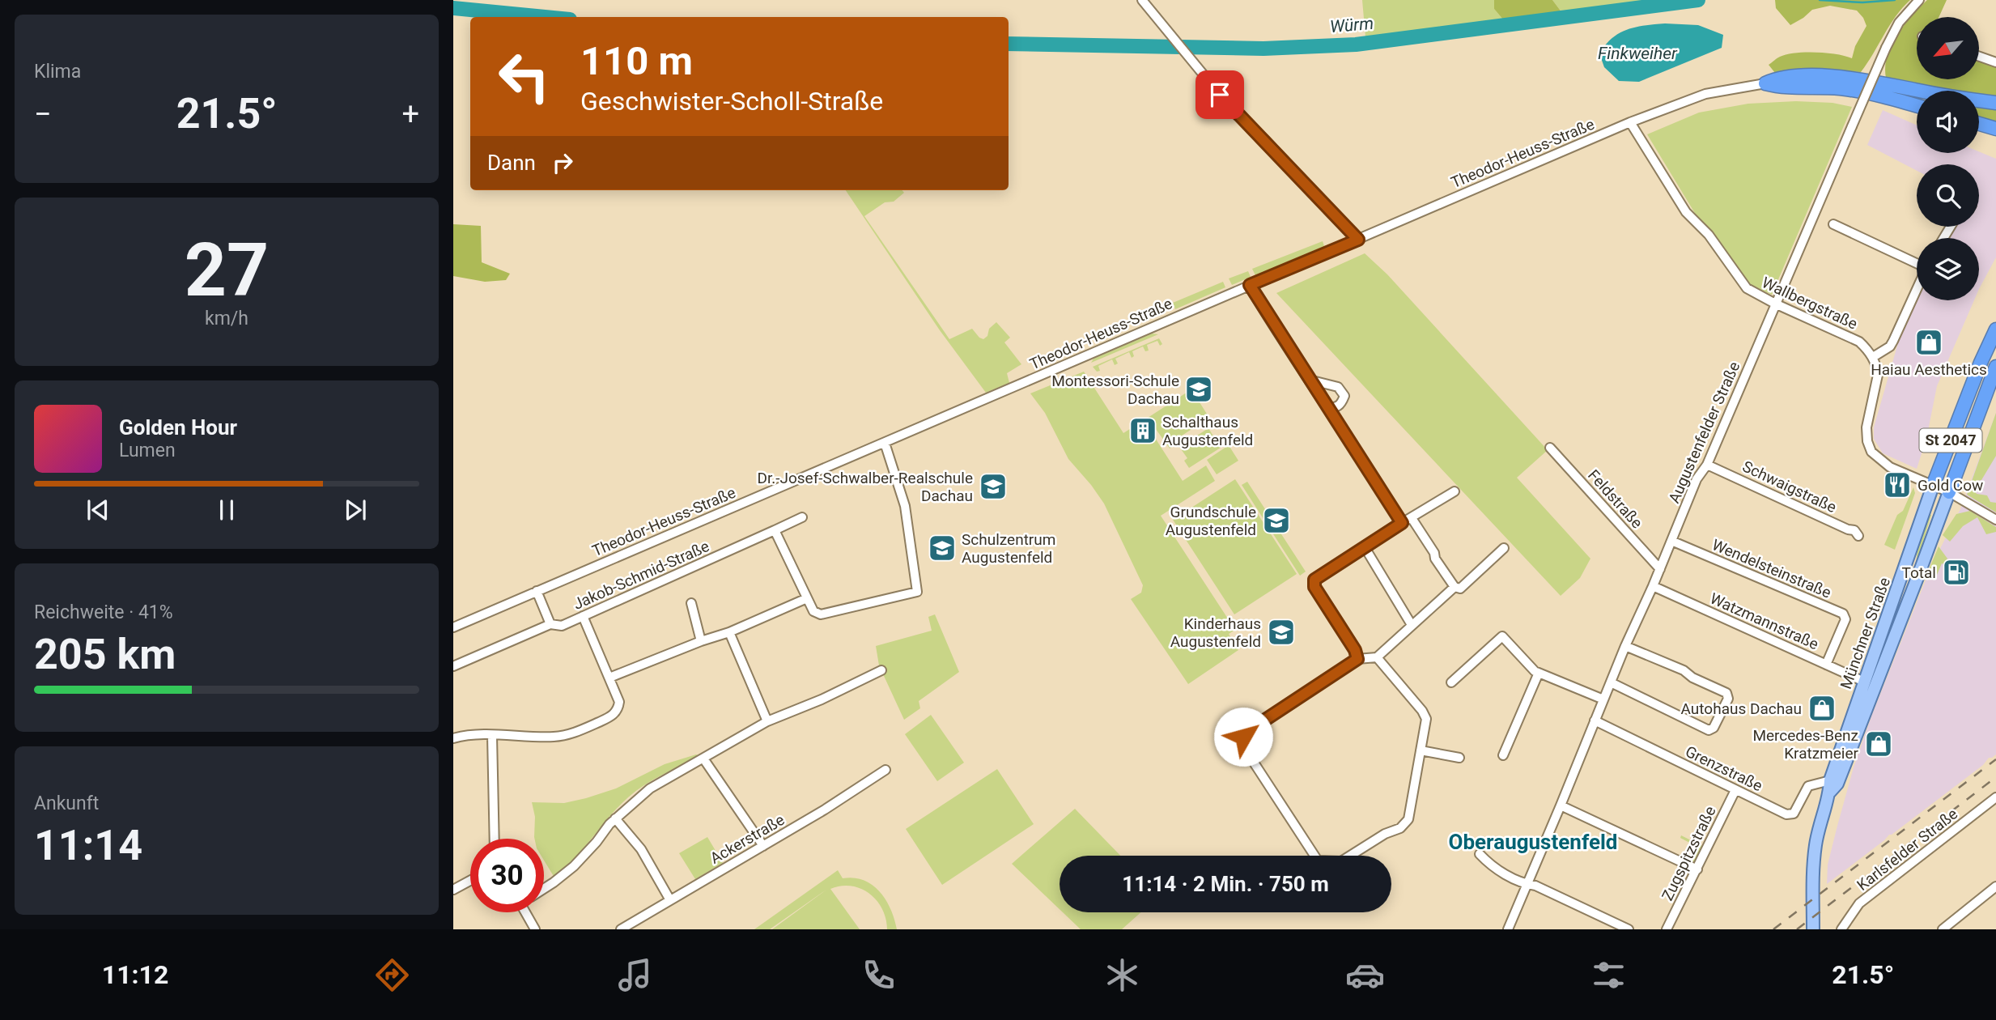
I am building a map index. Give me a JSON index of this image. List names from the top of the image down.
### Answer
{
  "streets": {
    "highway": ["St 2047"],
    "main road": ["Münchner Straße"],
    "street": [
      "Theodor-Heuss-Straße",
      "Wallbergstraße",
      "Augustenfelder Straße",
      "Schwaigstraße",
      "Feldstraße",
      "Wendelsteinstraße",
      "Jakob-Schmid-Straße",
      "Watzmannstraße",
      "Grenzstraße",
      "Ackerstraße",
      "Karlsfelder Straße",
      "Zugspitzstraße"
    ]
  },
  "crossings": [
    ["Theodor-Heuss-Straße", "Wallbergstraße"],
    ["Wallbergstraße", "Augustenfelder Straße"],
    ["Augustenfelder Straße", "Schwaigstraße"],
    ["Augustenfelder Straße", "Feldstraße"],
    ["Augustenfelder Straße", "Wendelsteinstraße"],
    ["Augustenfelder Straße", "Watzmannstraße"],
    ["Augustenfelder Straße", "Grenzstraße"],
    ["St 2047", "Münchner Straße"],
    ["Wendelsteinstraße", "Watzmannstraße"],
    ["Watzmannstraße", "Münchner Straße"],
    ["Münchner Straße", "Grenzstraße"],
    ["Grenzstraße", "Zugspitzstraße"]
  ],
  "districts": ["Oberaugustenfeld"],
  "water": ["Würm", "Finkweiher"],
  "places": {
    "shop": ["Haiau Aesthetics", "Autohaus Dachau", "Mercedes-Benz Kratzmeier"],
    "school or university": [
      "Montessori-Schule Dachau",
      "Dr.-Josef-Schwalber-Realschule Dachau",
      "Grundschule Augustenfeld",
      "Schulzentrum Augustenfeld",
      "Kinderhaus Augustenfeld"
    ],
    "building": ["Schalthaus Augustenfeld"],
    "restaurant": ["Gold Cow"],
    "fuel station": ["Total"]
  },
  "north": "bottom left",
  "page": {
    "tile": [
      "Klima",
      ["27", "km/h"],
      ["Reichweite · 41%", "205 km"],
      ["Ankunft", "11:14"]
    ],
    "turn": ["110 m", "Geschwister-Scholl-Straße"],
    "heat": ["−", "21.5°", "+"],
    "then": "Dann",
    "song": ["Golden Hour", "Lumen"],
    "limit": "30",
    "trip": "11:14 · 2 Min. · 750 m",
    "tabs": ["11:12", "21.5°"]
  }
}
